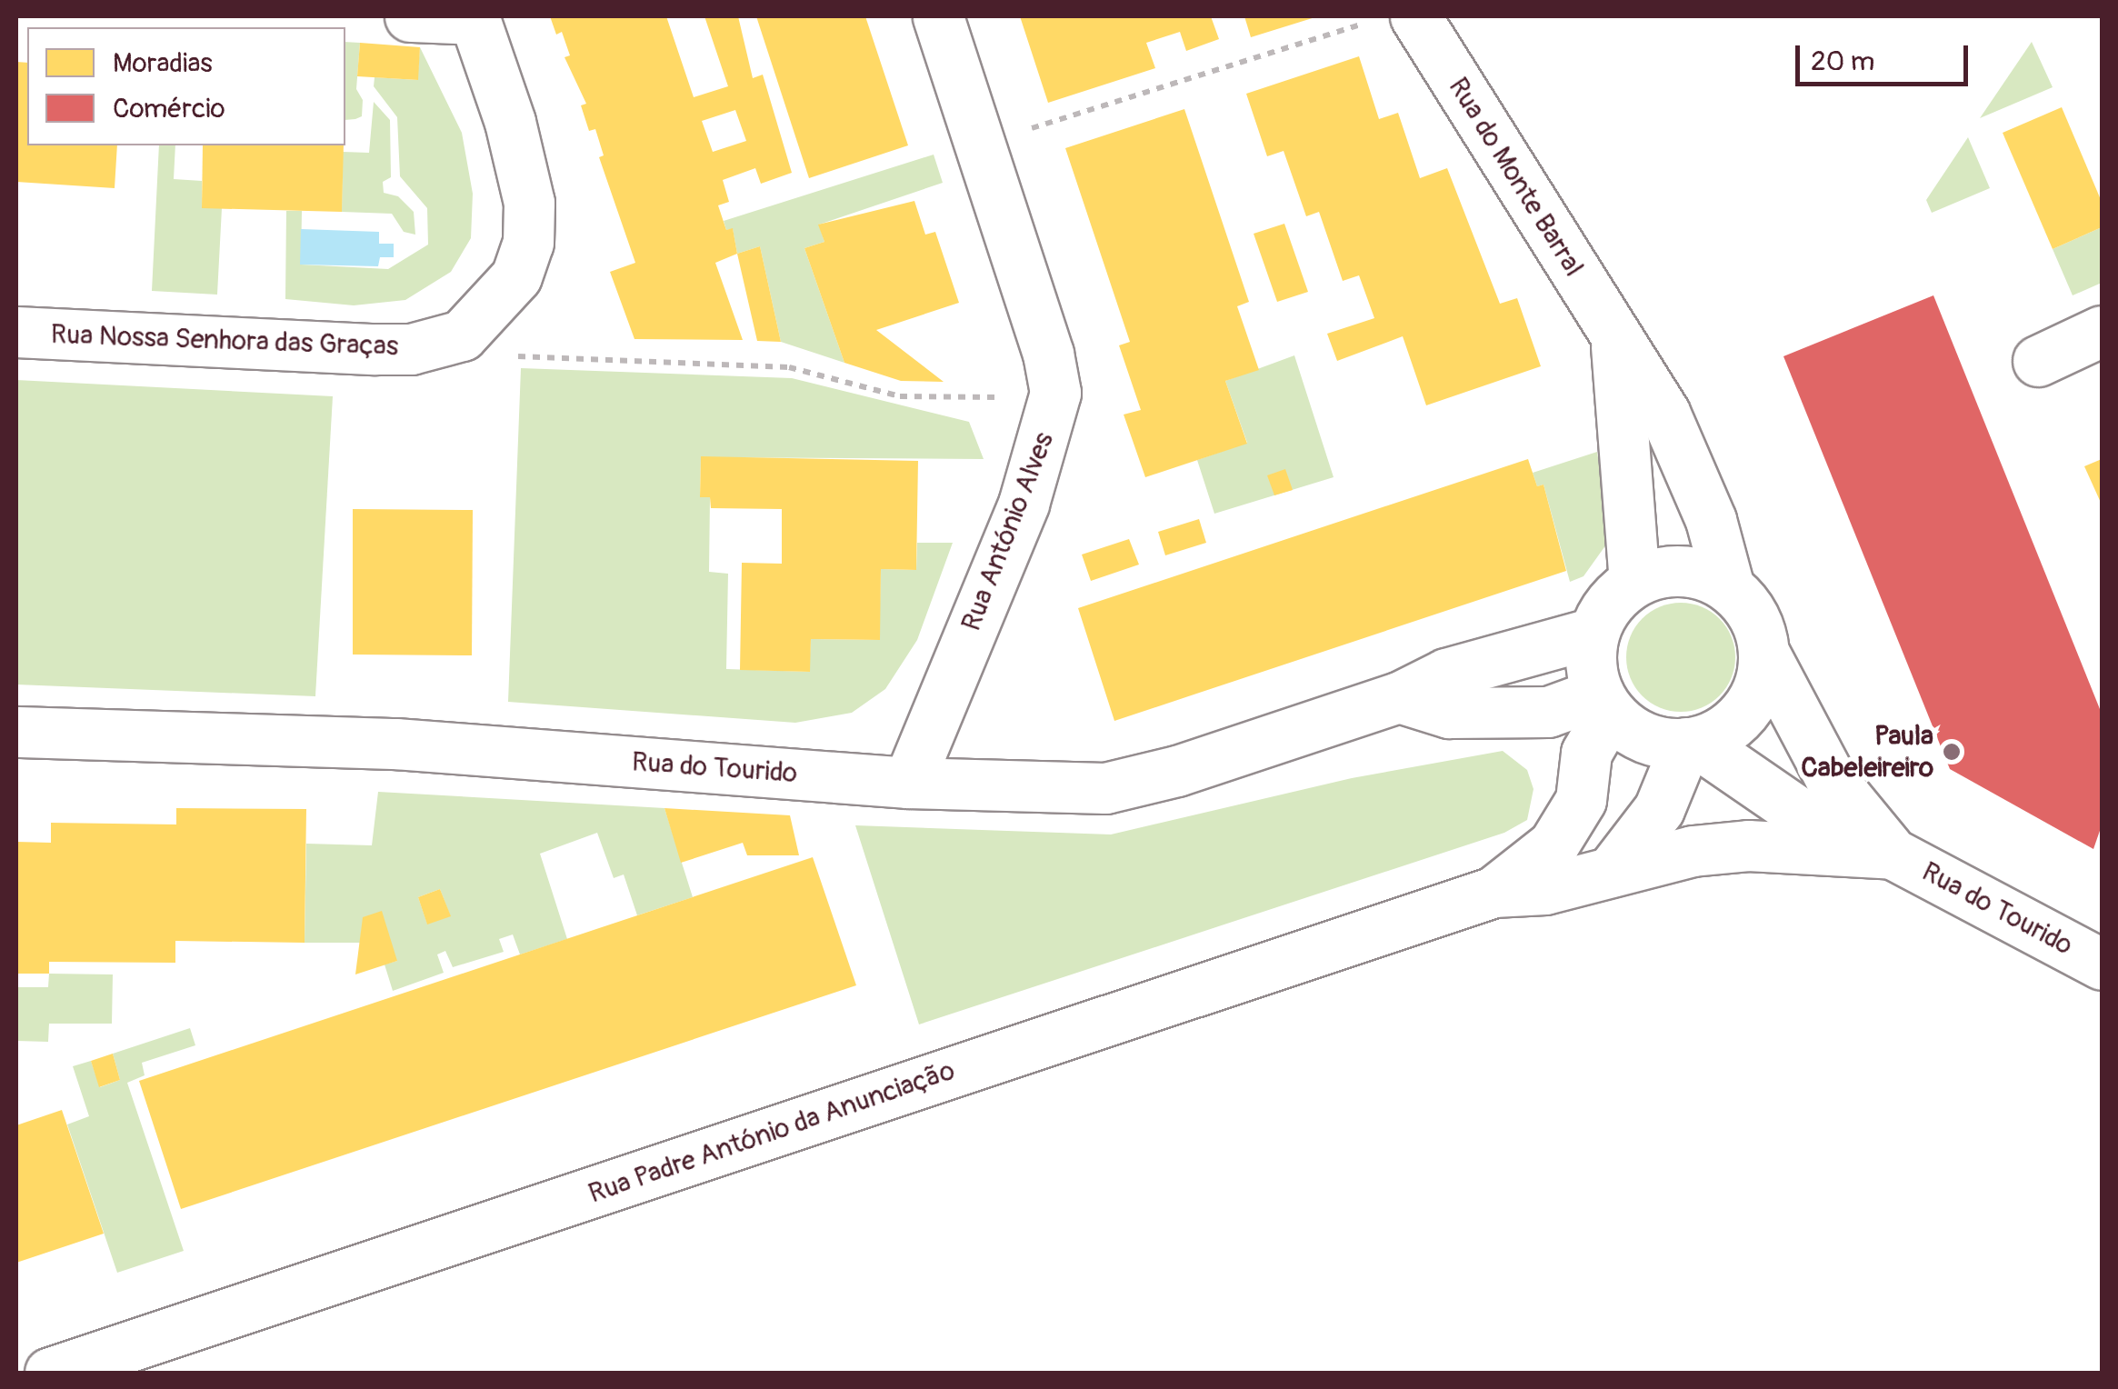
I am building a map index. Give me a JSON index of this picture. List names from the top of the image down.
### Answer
{
  "streets": {
    "street": [
      "Rua do Monte Barral",
      "Rua Nossa Senhora das Graças",
      "Rua António Alves",
      "Rua do Tourido",
      "Rua Padre António da Anunciação"
    ]
  },
  "crossings": [
    ["Rua do Monte Barral", "Rua do Tourido"],
    ["Rua do Monte Barral", "Rua Padre António da Anunciação"],
    ["Rua António Alves", "Rua do Tourido"],
    ["Rua do Tourido", "Rua Padre António da Anunciação"]
  ],
  "places": ["Paula Cabeleireiro"],
  "legend": ["Moradias", "Comércio"],
  "scale_bar": "20 m"
}
